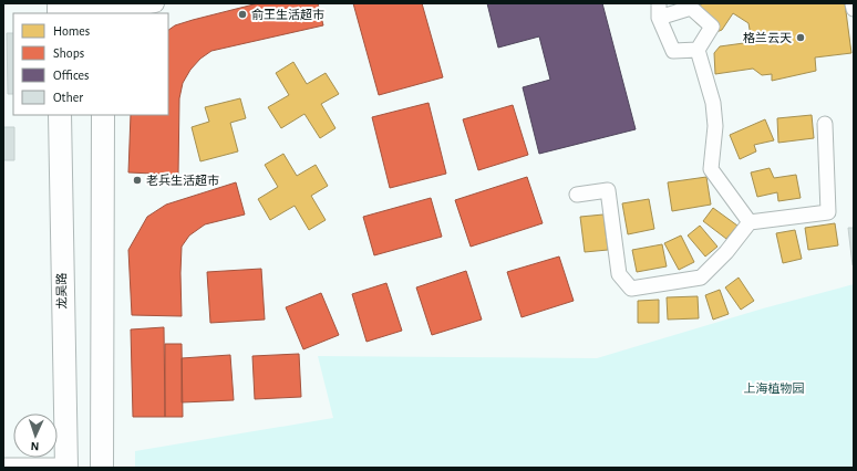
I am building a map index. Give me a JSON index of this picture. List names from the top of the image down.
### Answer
{
  "streets": {
    "main road": ["龙吴路"]
  },
  "parks": ["上海植物园"],
  "places": ["俞王生活超市", "格兰云天", "老兵生活超市"],
  "legend": [
    "Homes",
    "Shops",
    "Offices",
    "Other"
  ],
  "north": "bottom"
}
